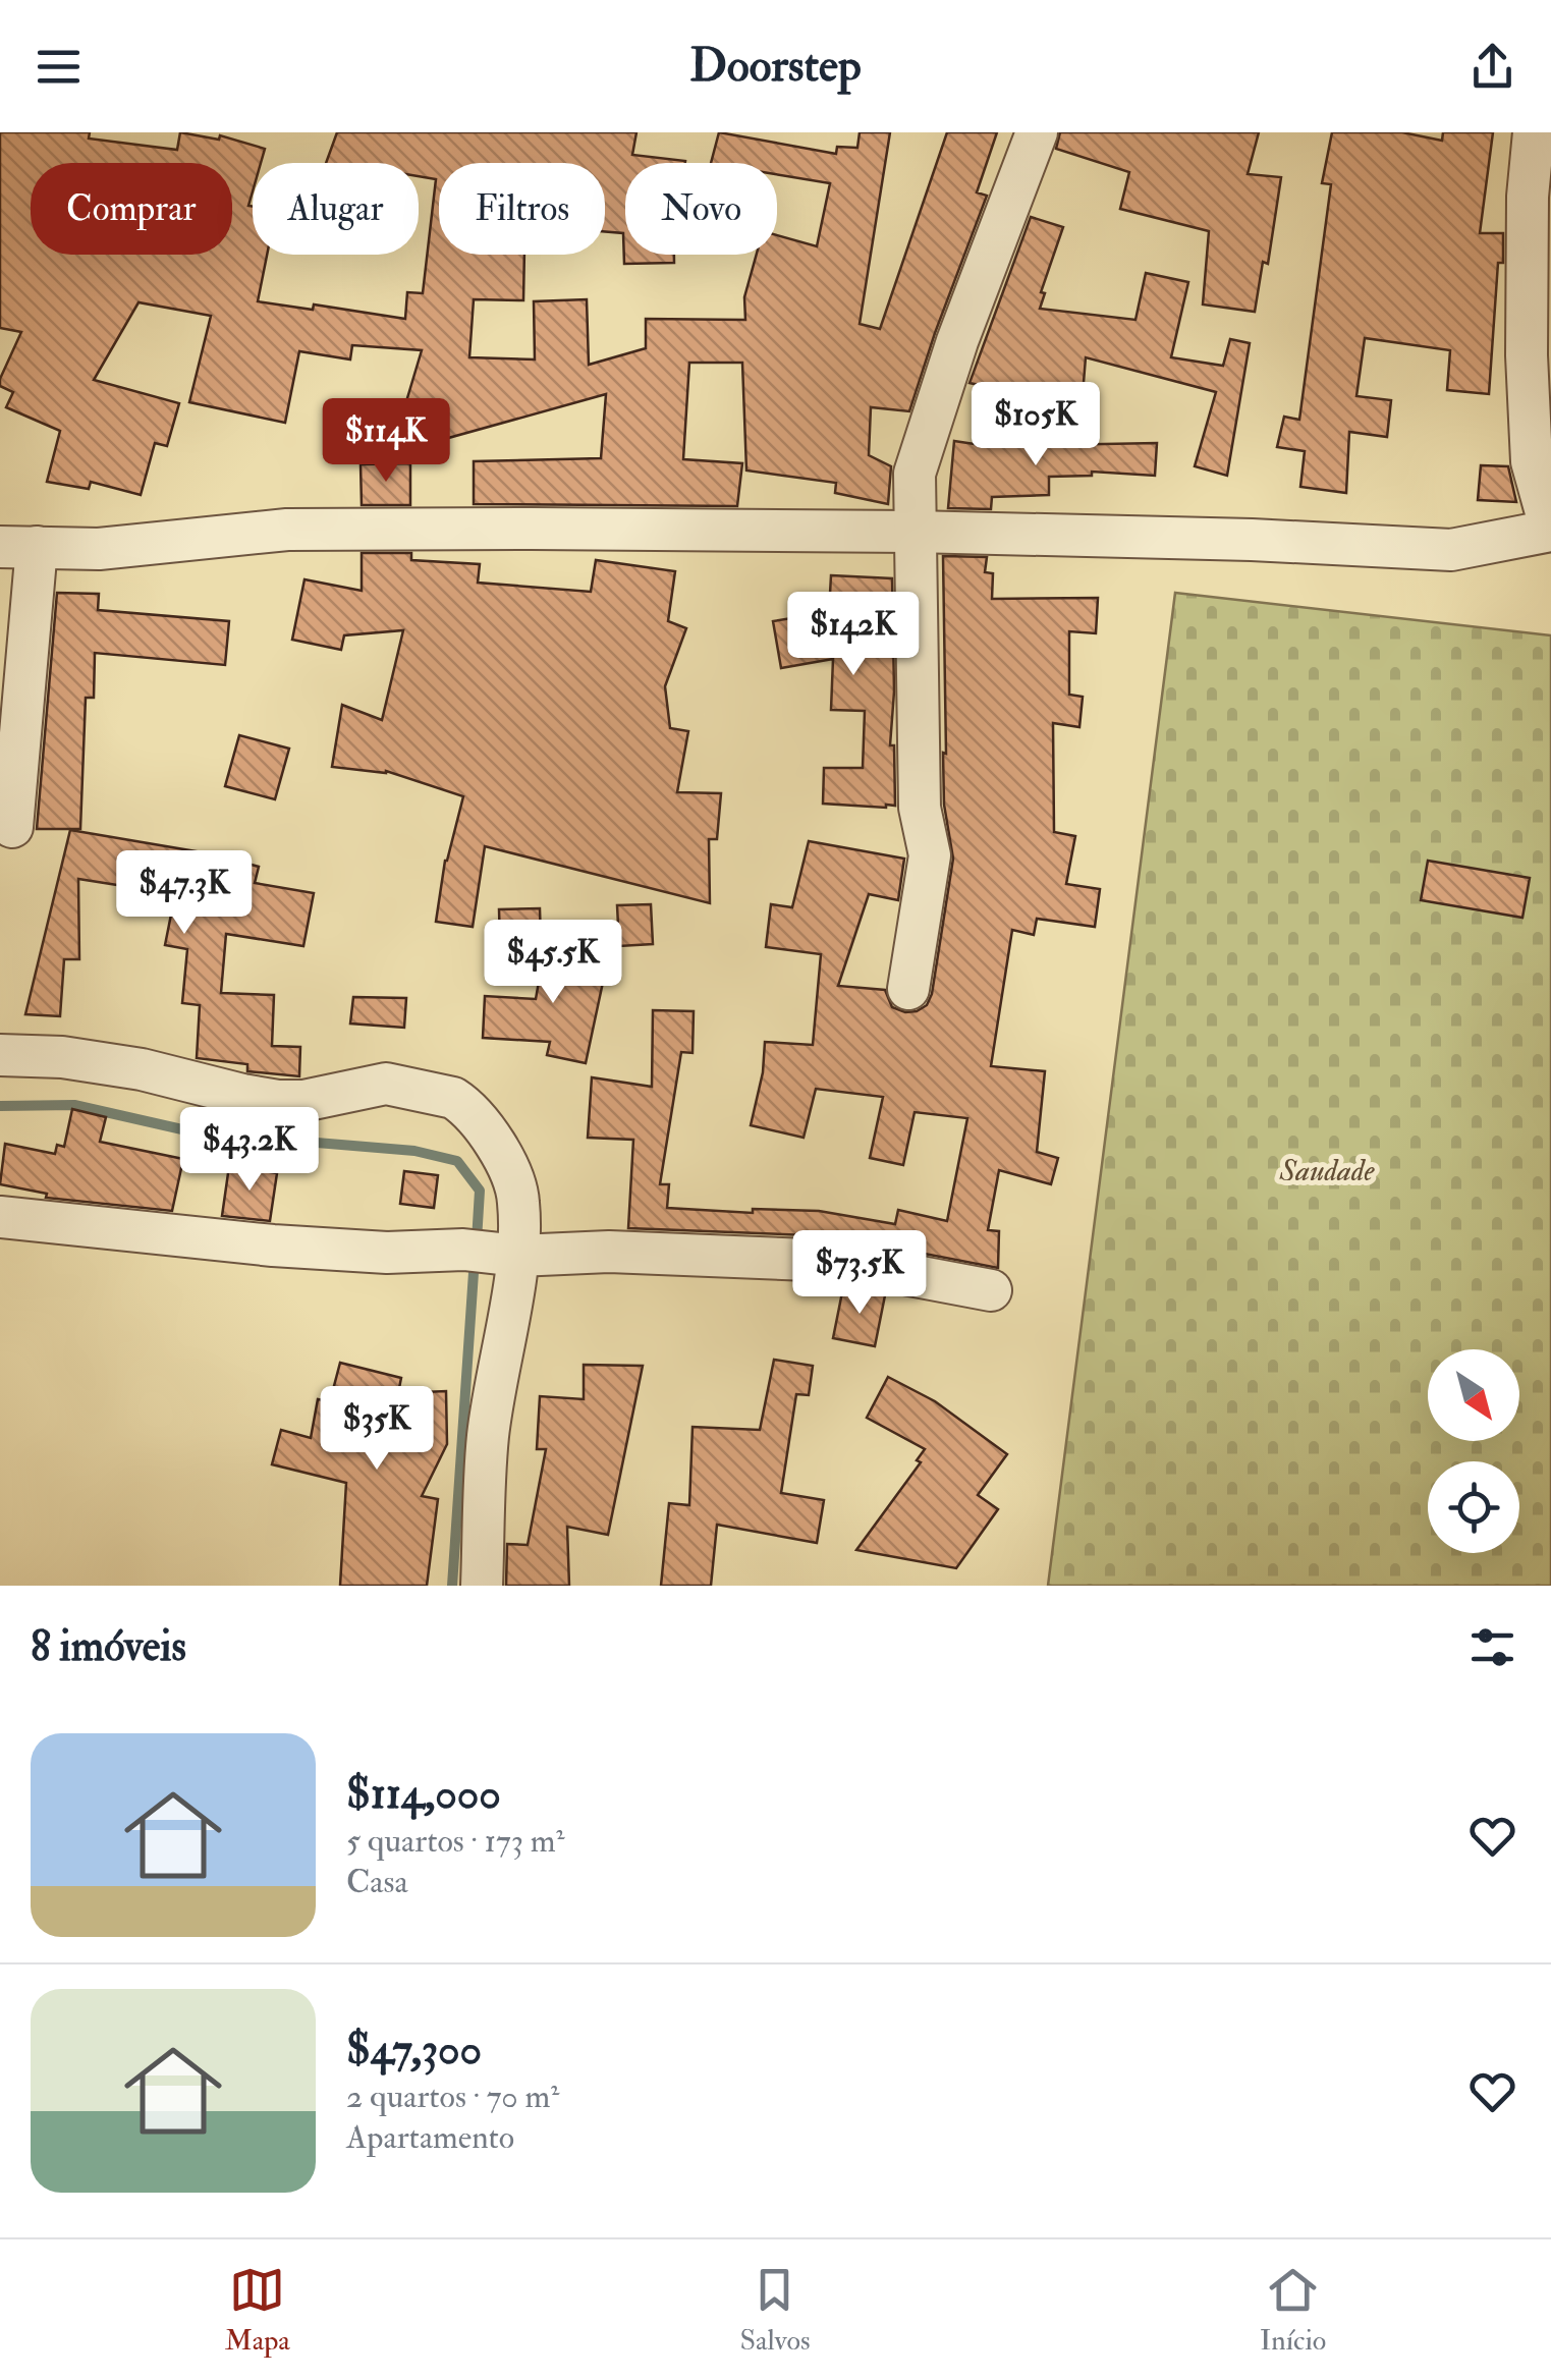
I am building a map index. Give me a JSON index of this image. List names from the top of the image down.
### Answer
{
  "parks": ["Saudade"],
  "north": "bottom right",
  "page": {
    "header": "Doorstep",
    "chip": [
      "Comprar",
      "Alugar",
      "Filtros",
      "Novo"
    ],
    "price": [
      "$105K",
      "$114K",
      "$142K",
      "$47.3K",
      "$45.5K",
      "$43.2K",
      "$73.5K",
      "$35K"
    ],
    "heading": "8 imóveis",
    "list": [
      {
        "name": "$114,000",
        "note": "5 quartos · 173 m² · Casa"
      },
      {
        "name": "$47,300",
        "note": "2 quartos · 70 m² · Apartamento"
      }
    ],
    "tabs": ["Mapa", "Salvos", "Início"]
  }
}
